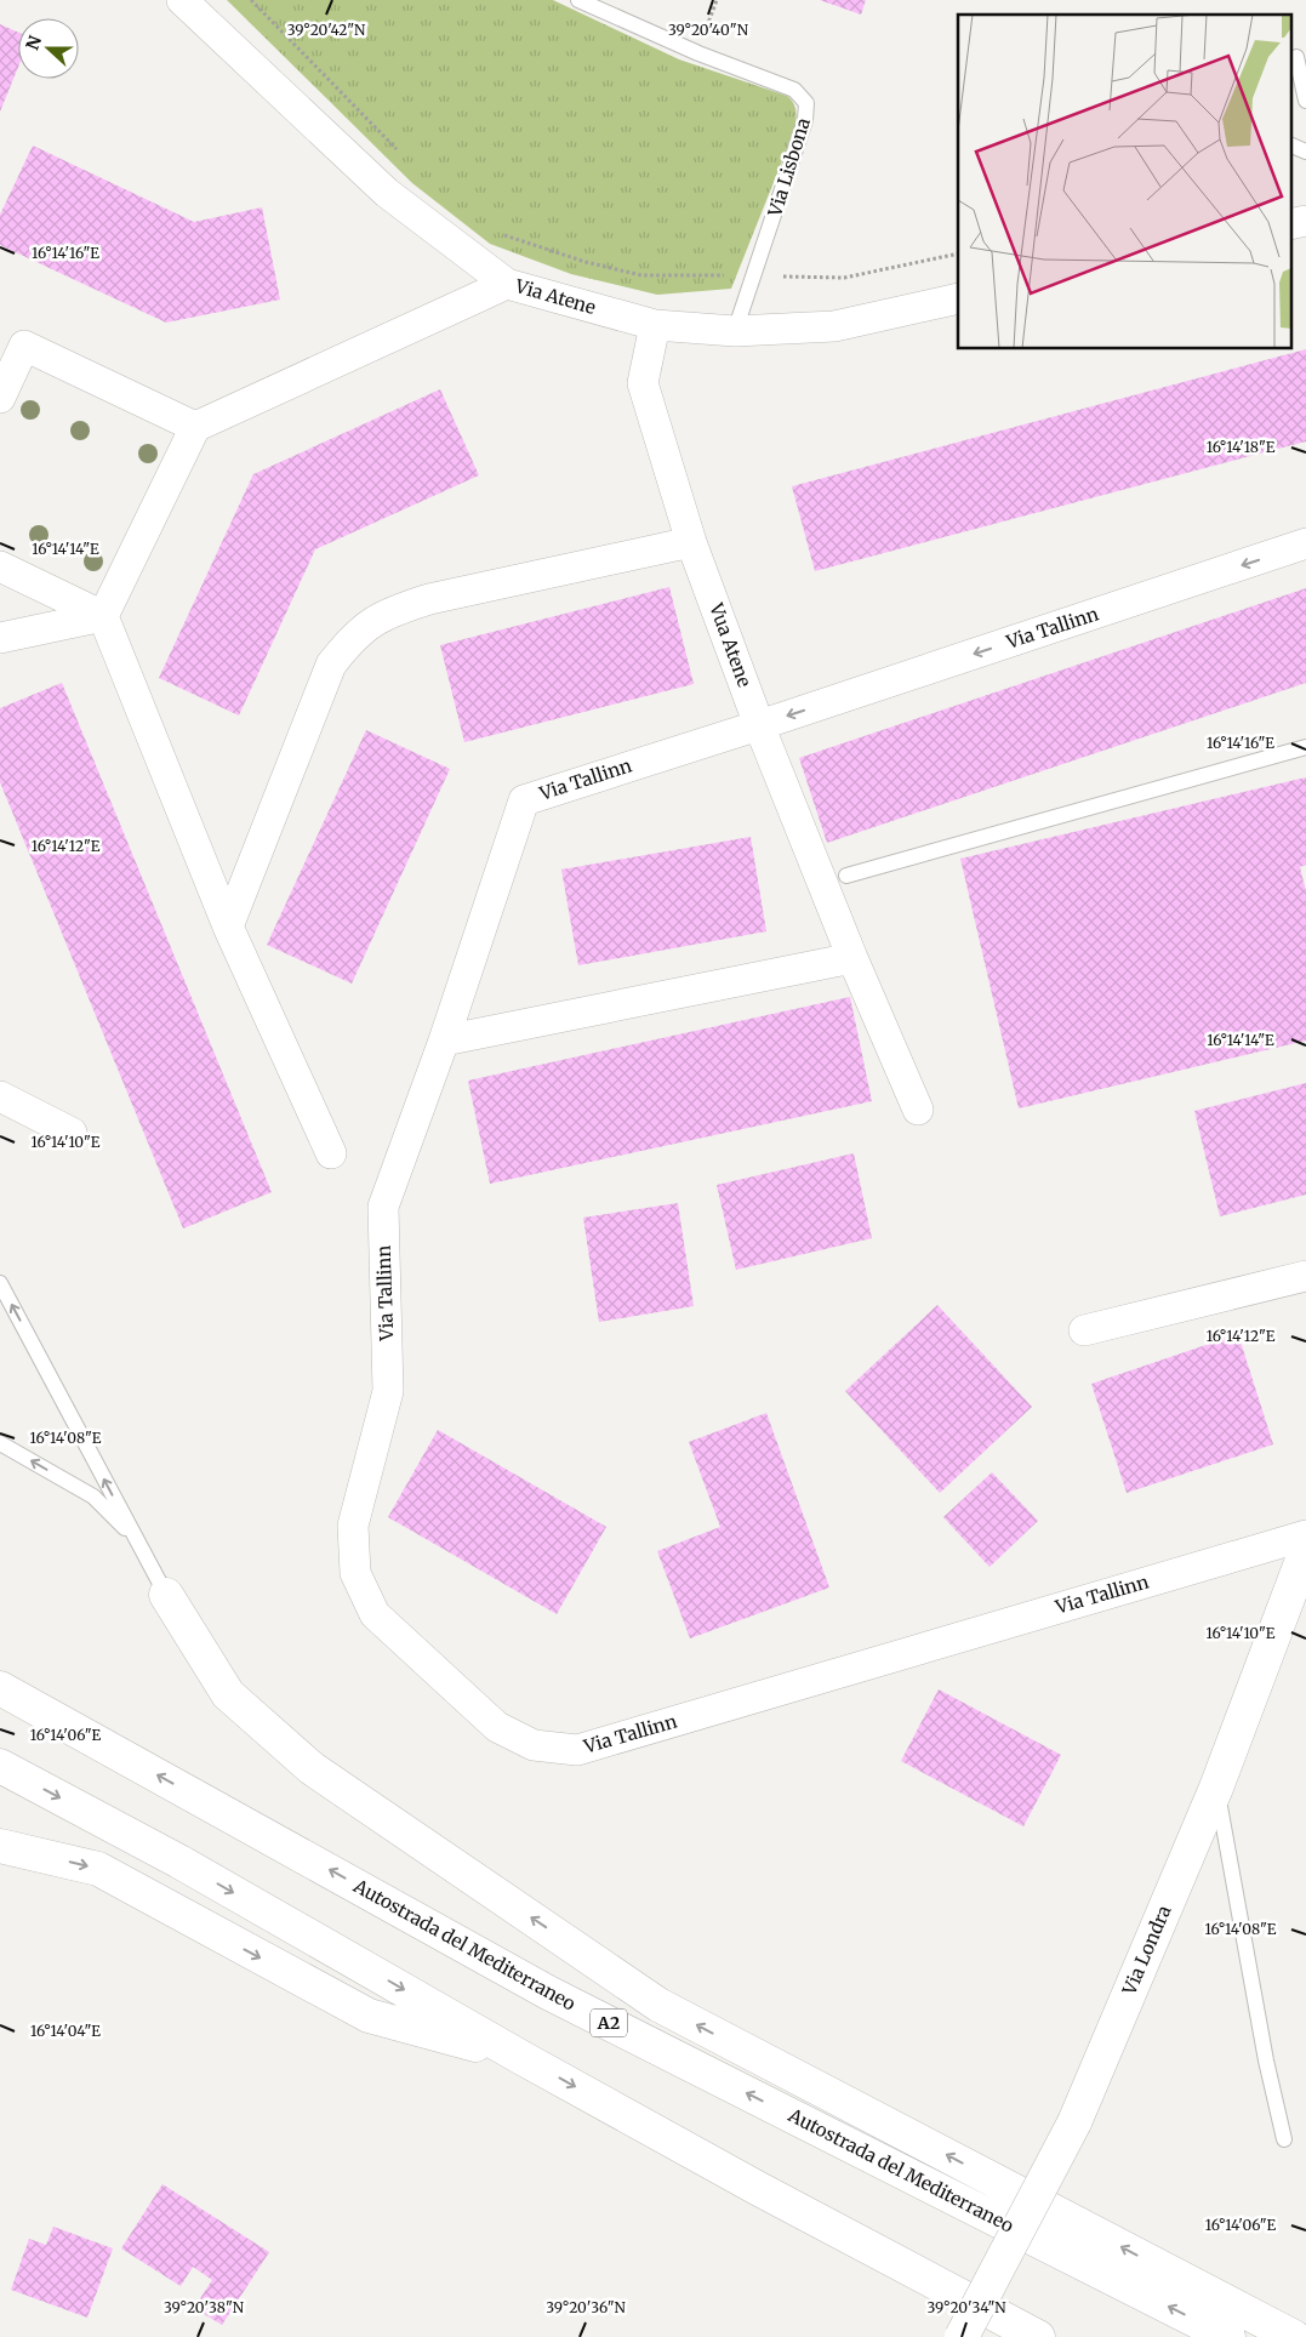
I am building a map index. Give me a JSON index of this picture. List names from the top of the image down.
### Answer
{
  "streets": {
    "main road": ["Autostrada del Mediterraneo", "Via Londra", "A2"],
    "street": ["Via Atene", "Via Tallinn", "Vua Atene"],
    "lane": ["Via Lisbona"]
  },
  "crossings": [
    ["Via Lisbona", "Via Atene"],
    ["Via Atene", "Vua Atene"],
    ["Via Tallinn", "Vua Atene"]
  ],
  "north": "left",
  "coordinates": [
    "39°20'42\"N",
    "39°20'40\"N",
    "16°14'16\"E",
    "16°14'18\"E",
    "16°14'14\"E",
    "16°14'12\"E",
    "16°14'10\"E",
    "16°14'08\"E",
    "16°14'06\"E",
    "16°14'04\"E",
    "39°20'38\"N",
    "39°20'36\"N",
    "39°20'34\"N"
  ]
}
